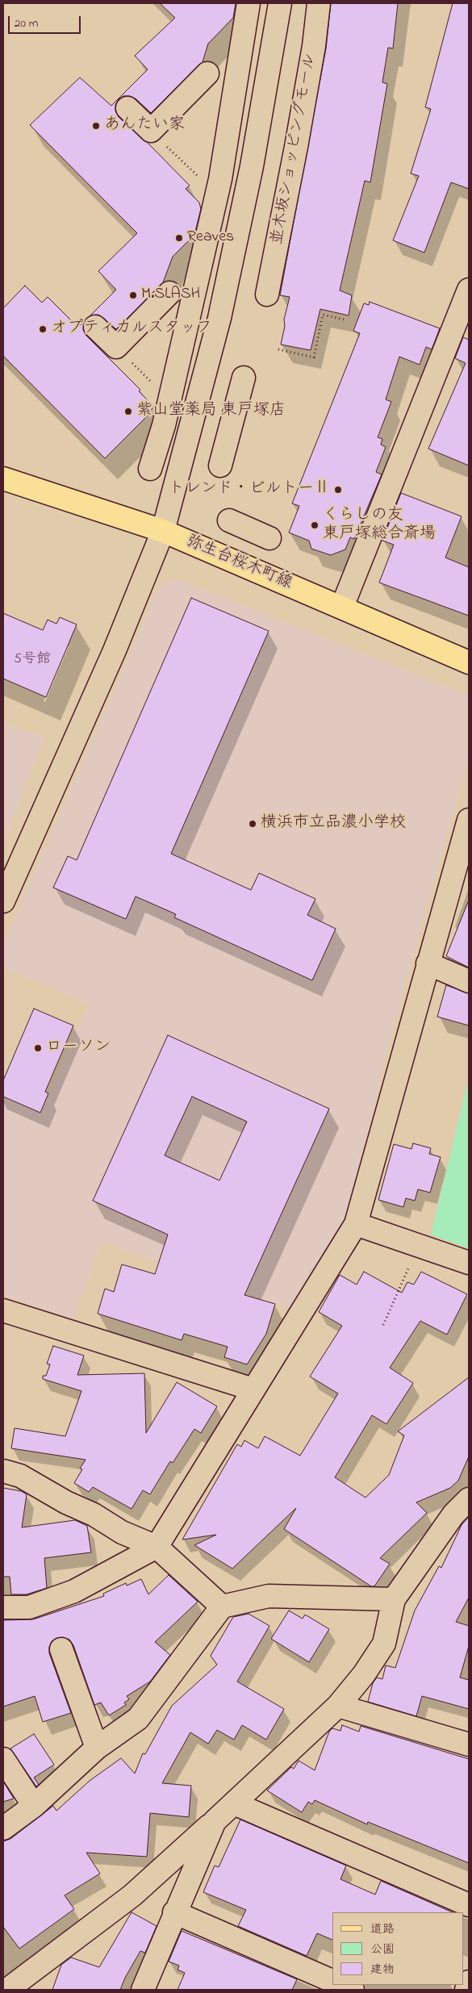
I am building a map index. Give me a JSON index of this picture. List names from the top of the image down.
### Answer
{
  "streets": {
    "main road": ["弥生台桜木町線"],
    "street": ["並木坂ショッピングモール"]
  },
  "places": [
    "あんたい家",
    "Reaves",
    "M.SLASH",
    "オプティカルスタッフ",
    "紫山堂薬局 東戸塚店",
    "トレンド・ビルトーⅡ",
    "くらしの友 東戸塚総合斎場",
    "横浜市立品濃小学校",
    "ローソン"
  ],
  "house_numbers": ["5号館"],
  "legend": ["道路", "公園", "建物"],
  "scale_bar": "20 m"
}
